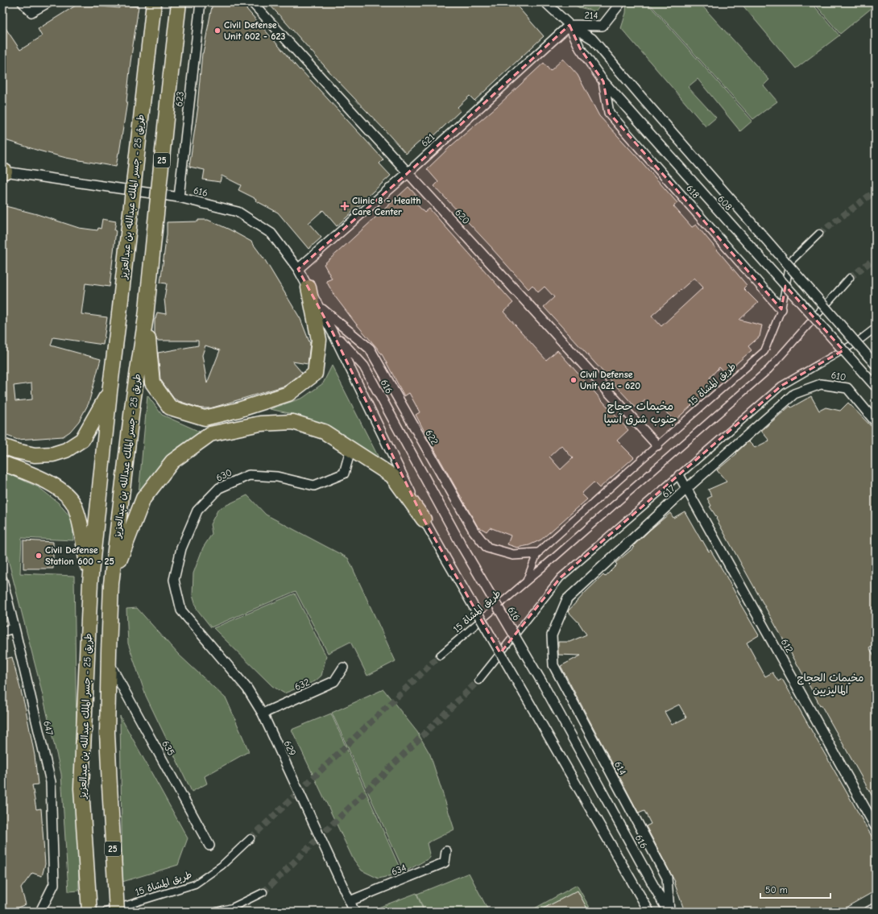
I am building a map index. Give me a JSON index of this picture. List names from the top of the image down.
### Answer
{
  "streets": {
    "main road": ["25", "طريق 25 - جسر الملك عبدالله بن عبدالعزيز"],
    "street": [
      "214",
      "623",
      "621",
      "616",
      "618",
      "608",
      "620",
      "610",
      "طريق المشاة 15",
      "622",
      "630",
      "617",
      "612",
      "632",
      "647",
      "635",
      "629",
      "614",
      "634"
    ]
  },
  "crossings": [
    ["214", "621"],
    ["214", "608"],
    ["623", "616"],
    ["621", "616"],
    ["621", "608"],
    ["621", "620"],
    ["616", "622"],
    ["616", "614"],
    ["618", "608"],
    ["618", "طريق المشاة 15"],
    ["طريق 25 - جسر الملك عبدالله بن عبدالعزيز", "635"],
    ["620", "طريق المشاة 15"],
    ["610", "617"],
    ["طريق المشاة 15", "622"],
    ["630", "629"],
    ["617", "612"],
    ["617", "614"],
    ["632", "629"],
    ["629", "634"]
  ],
  "districts": ["مخيمات حجاج جنوب شرق آسيا", "مخيمات الحجاج الماليزيين"],
  "places": {
    "other": ["Civil Defense Unit 602 - 623", "Civil Defense Unit 621 - 620", "Civil Defense Station 600 - 25"],
    "health": ["Clinic 8 - Health Care Center"]
  },
  "scale_bar": "50 m"
}
